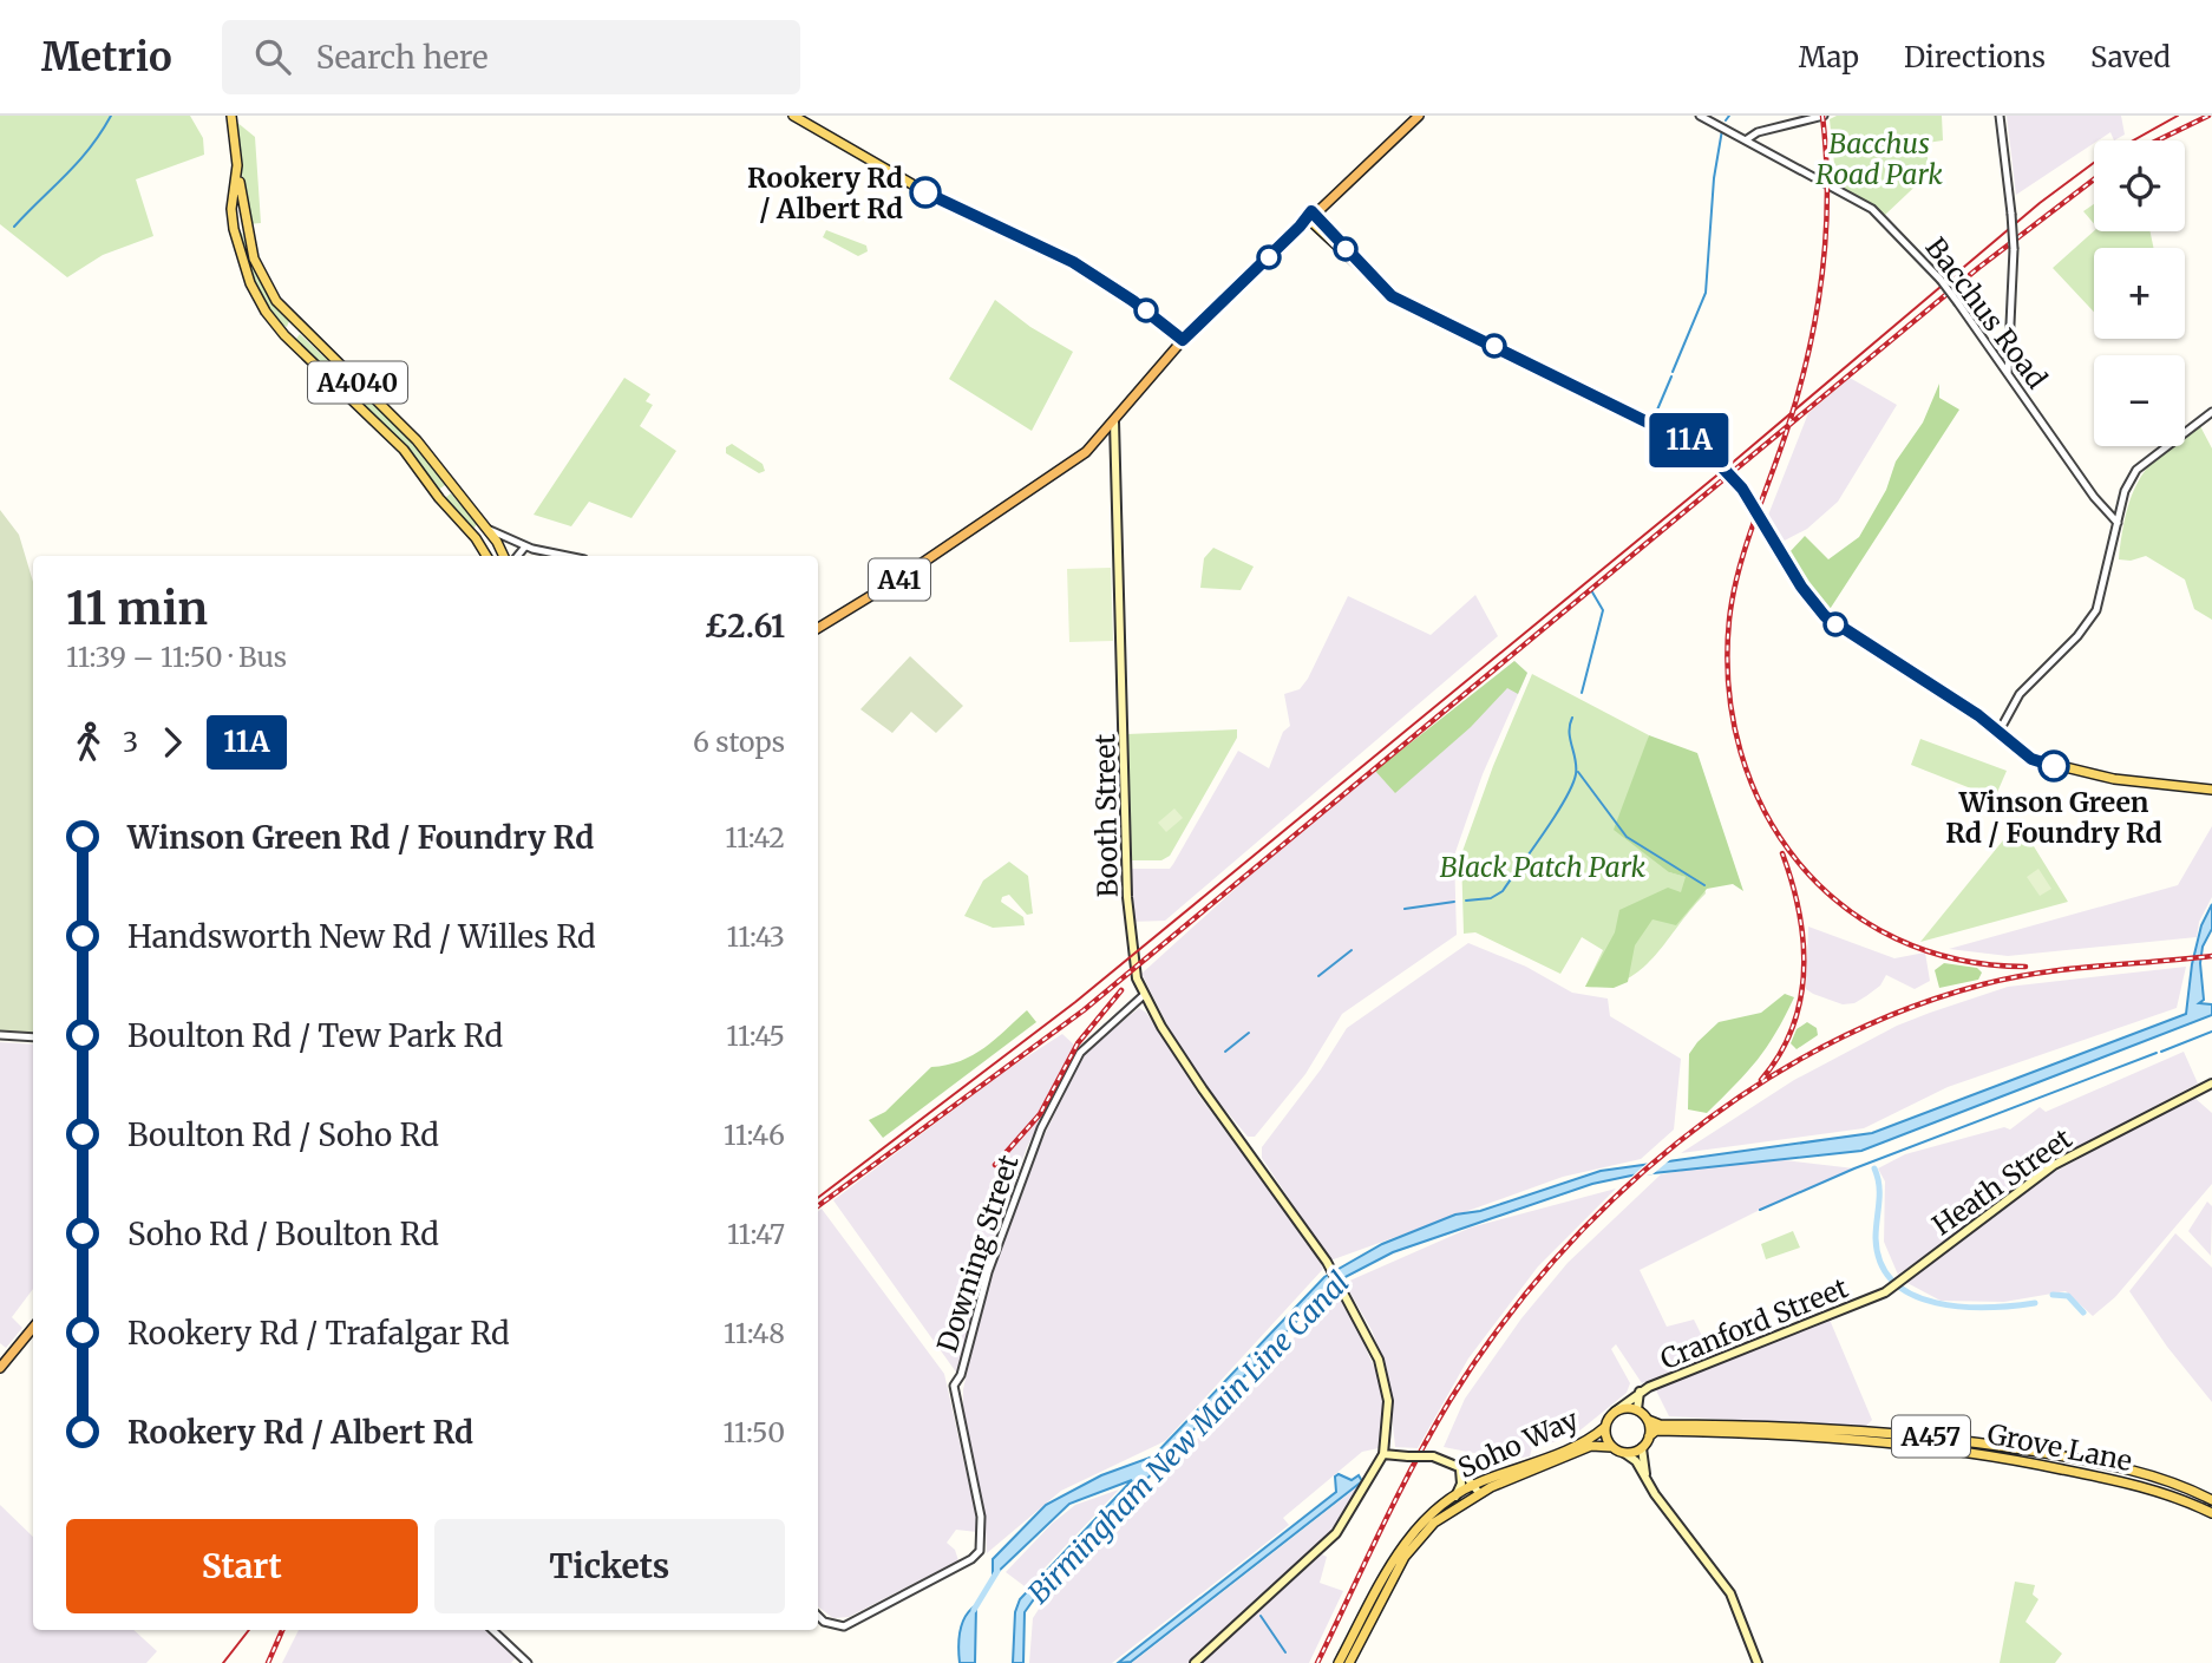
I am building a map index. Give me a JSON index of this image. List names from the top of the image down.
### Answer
{
  "streets": {
    "highway": ["A41"],
    "main road": [
      "A4040",
      "Booth Street",
      "Heath Street",
      "Cranford Street",
      "A457",
      "Soho Way",
      "Grove Lane"
    ],
    "street": ["Bacchus Road", "Downing Street"]
  },
  "crossings": [
    ["A41", "Booth Street"],
    ["Booth Street", "Downing Street"],
    ["Heath Street", "Cranford Street"],
    ["Cranford Street", "Soho Way"],
    ["Cranford Street", "Grove Lane"],
    ["Soho Way", "Grove Lane"]
  ],
  "water": ["Birmingham New Main Line Canal"],
  "parks": ["Bacchus Road Park", "Black Patch Park"],
  "places": ["Rookery Rd / Albert Rd", "Winson Green Rd / Foundry Rd"],
  "lines": ["bus line 11A"],
  "page": {
    "header": "Metrio",
    "search": "Search here",
    "nav": ["Map", "Directions", "Saved"],
    "on_map": "11A",
    "map_buttons": ["+", "−"],
    "heading": ["11 min", "11:39 – 11:50 · Bus", "£2.61"],
    "legs": ["3", "11A", "6 stops"],
    "list": [
      {
        "name": "Winson Green Rd / Foundry Rd",
        "value": "11:42"
      },
      {
        "name": "Handsworth New Rd / Willes Rd",
        "value": "11:43"
      },
      {
        "name": "Boulton Rd / Tew Park Rd",
        "value": "11:45"
      },
      {
        "name": "Boulton Rd / Soho Rd",
        "value": "11:46"
      },
      {
        "name": "Soho Rd / Boulton Rd",
        "value": "11:47"
      },
      {
        "name": "Rookery Rd / Trafalgar Rd",
        "value": "11:48"
      },
      {
        "name": "Rookery Rd / Albert Rd",
        "value": "11:50"
      }
    ],
    "buttons": ["Start", "Tickets"]
  }
}
